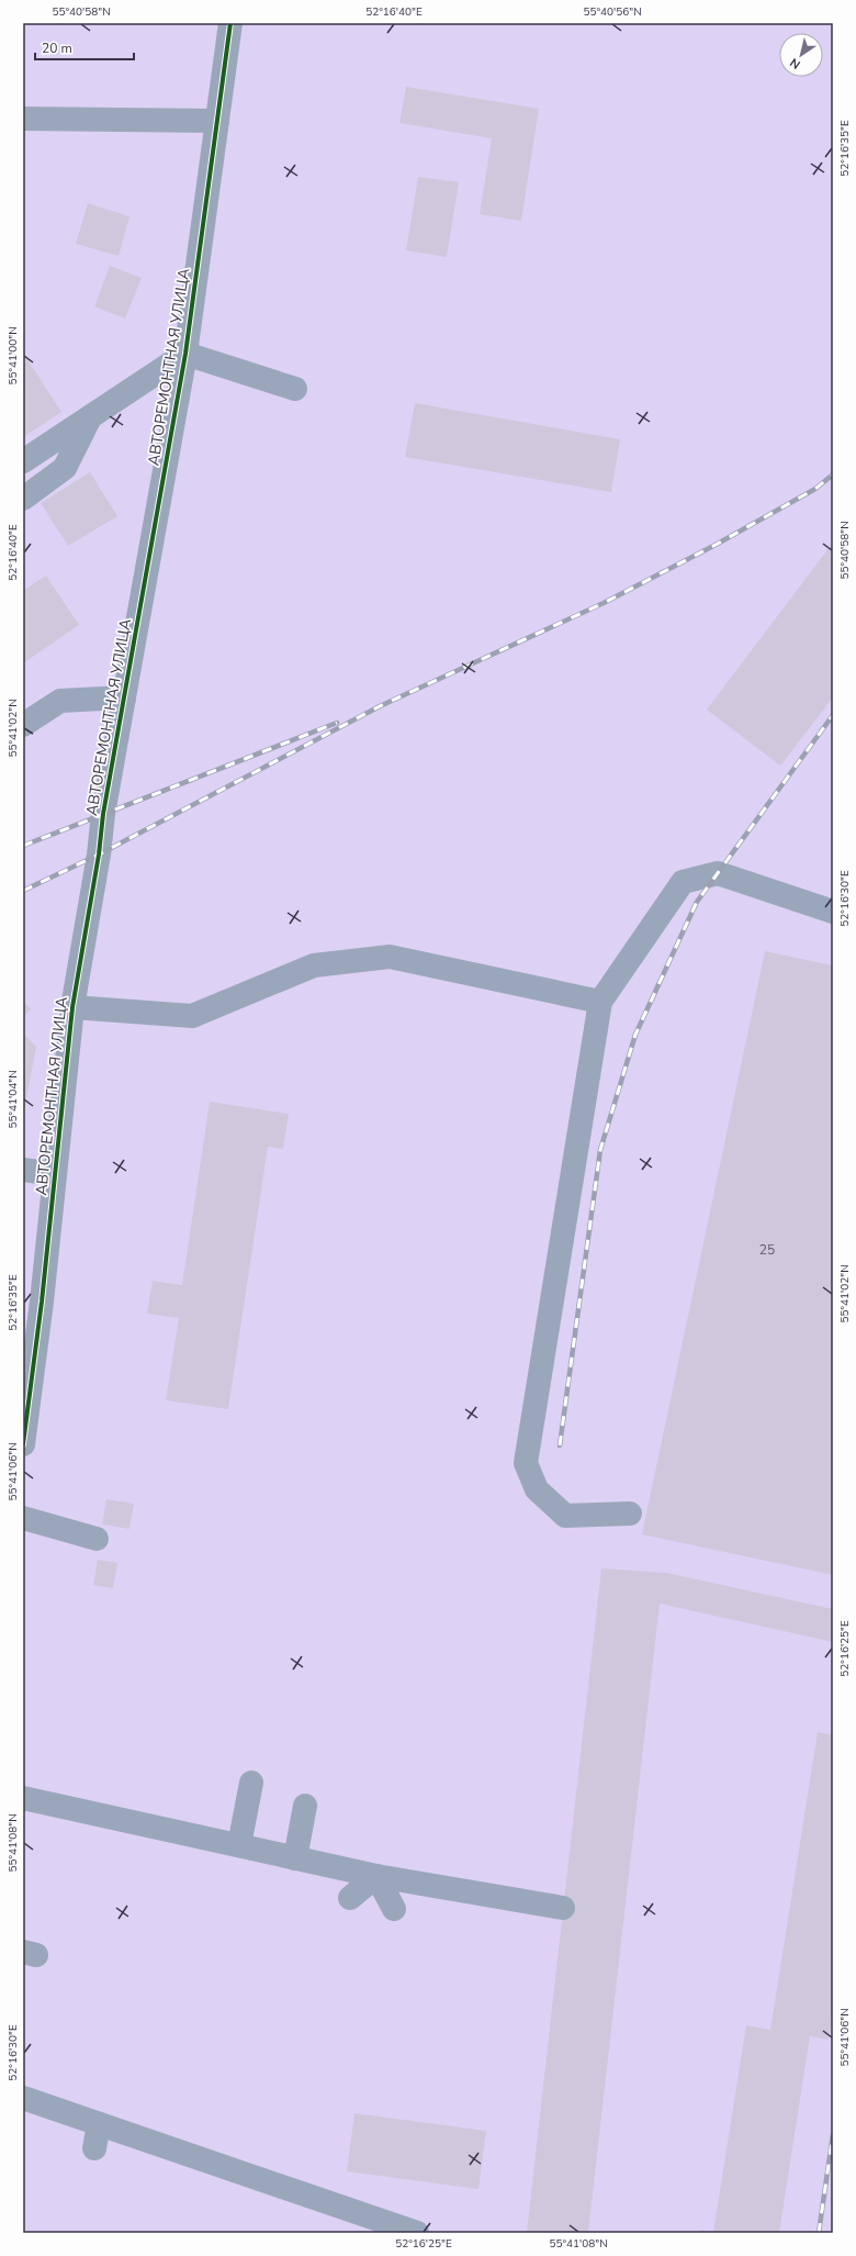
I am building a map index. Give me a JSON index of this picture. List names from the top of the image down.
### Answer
{
  "streets": {
    "street": ["АВТОРЕМОНТНАЯ УЛИЦА"]
  },
  "house_numbers": ["25"],
  "scale_bar": "20 m",
  "north": "bottom left",
  "coordinates": [
    "55°40'58\"N",
    "52°16'40\"E",
    "55°40'56\"N",
    "52°16'35\"E",
    "55°41'00\"N",
    "55°41'02\"N",
    "52°16'30\"E",
    "55°41'04\"N",
    "55°41'06\"N",
    "52°16'25\"E",
    "55°41'08\"N"
  ]
}
